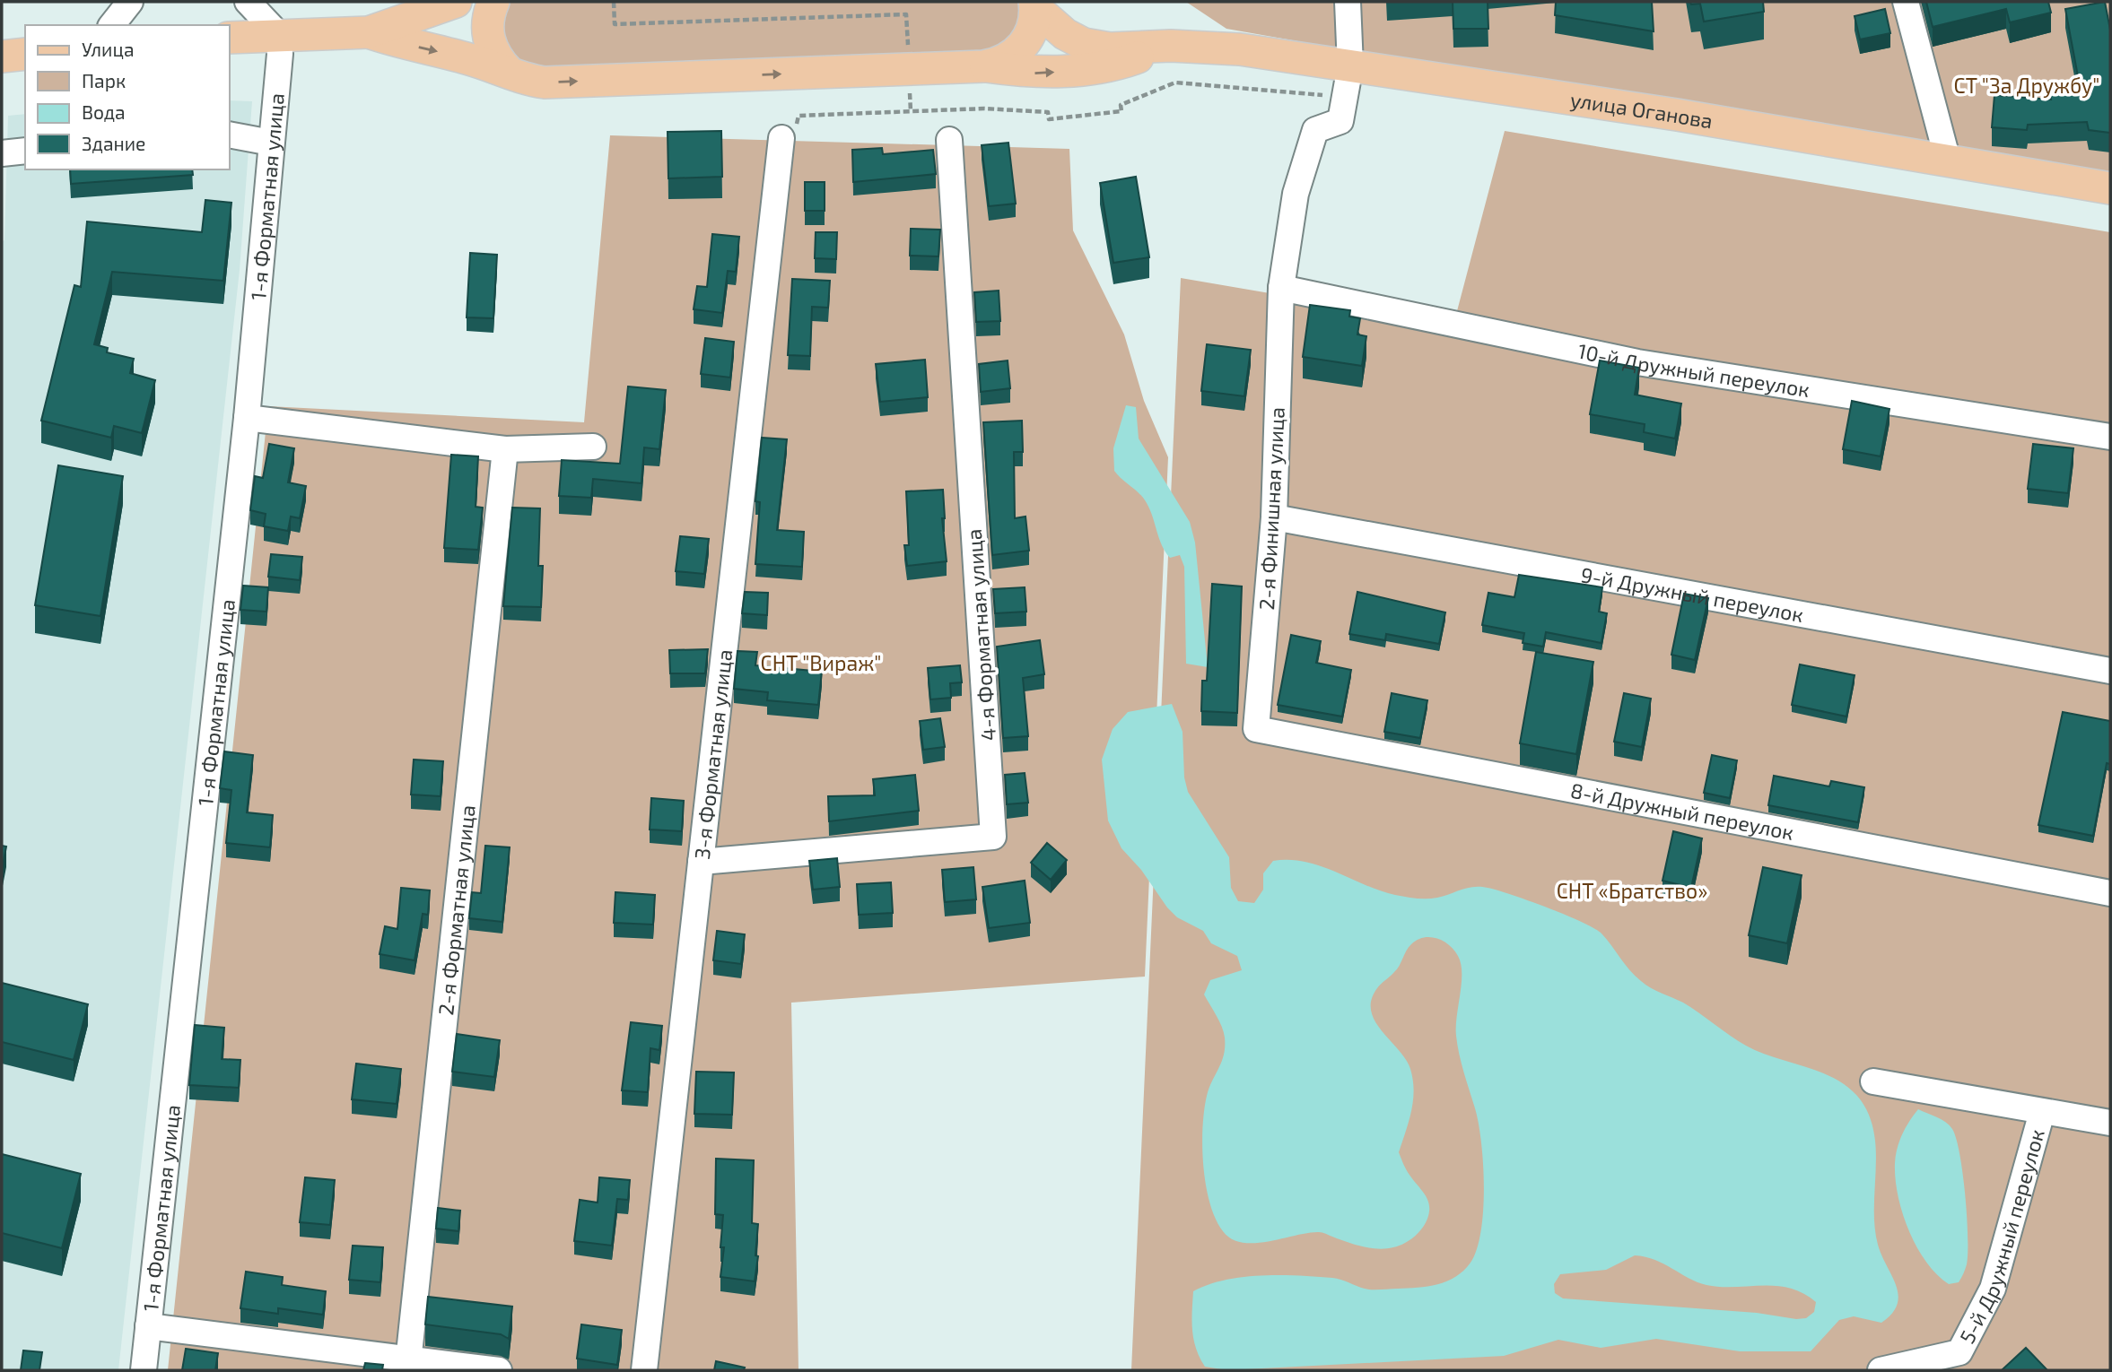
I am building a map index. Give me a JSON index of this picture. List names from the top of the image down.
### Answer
{
  "streets": {
    "main road": ["улица Оганова"],
    "street": [
      "1-я Форматная улица",
      "10-й Дружный переулок",
      "2-я Финишная улица",
      "9-й Дружный переулок",
      "4-я Форматная улица",
      "3-я Форматная улица",
      "8-й Дружный переулок",
      "2-я Форматная улица",
      "5-й Дружный переулок"
    ]
  },
  "crossings": [
    ["улица Оганова", "2-я Финишная улица"],
    ["10-й Дружный переулок", "2-я Финишная улица"],
    ["2-я Финишная улица", "9-й Дружный переулок"],
    ["2-я Финишная улица", "8-й Дружный переулок"],
    ["4-я Форматная улица", "3-я Форматная улица"]
  ],
  "parks": ["СТ \"За Дружбу\"", "СНТ \"Вираж\"", "СНТ «Братство»"],
  "legend": [
    "Улица",
    "Парк",
    "Вода",
    "Здание"
  ]
}
